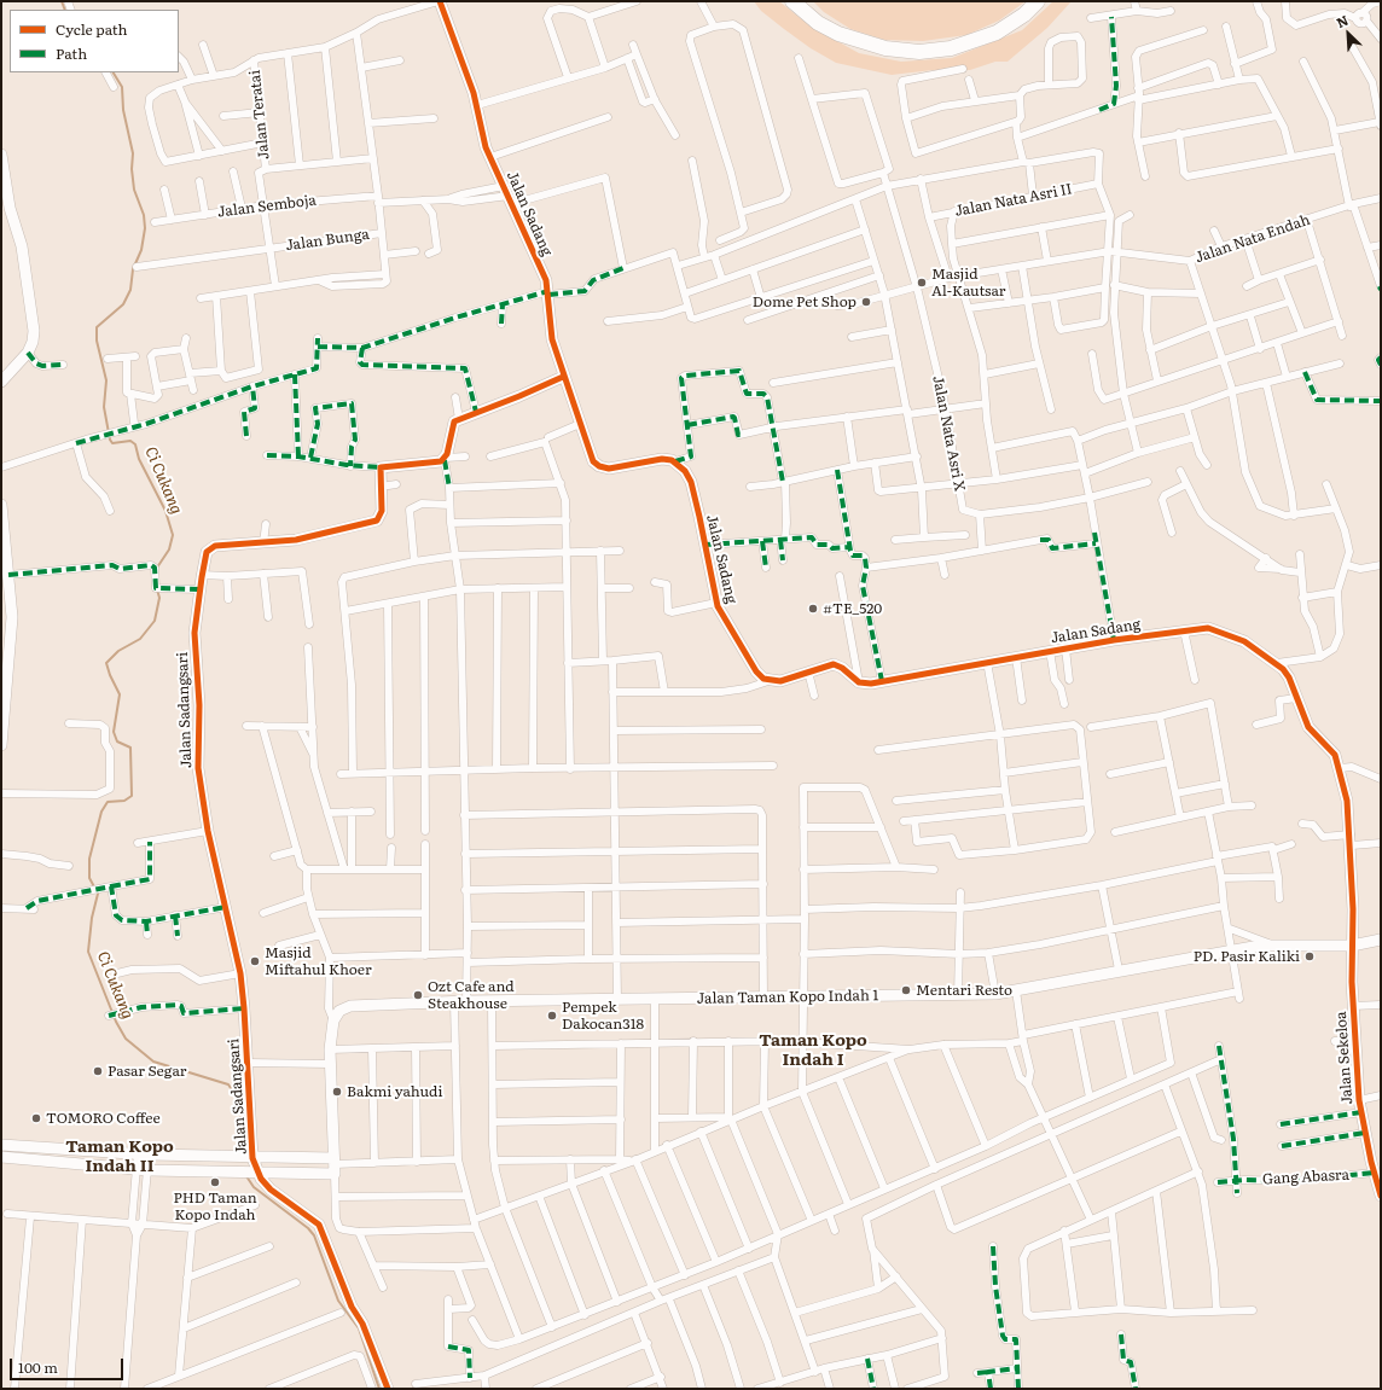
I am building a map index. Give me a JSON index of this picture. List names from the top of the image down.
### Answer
{
  "streets": {
    "street": [
      "Jalan Teratai",
      "Jalan Nata Asri II",
      "Jalan Semboja",
      "Jalan Sadang",
      "Jalan Nata Endah",
      "Jalan Bunga",
      "Jalan Nata Asri X",
      "Jalan Sadangsari",
      "Jalan Taman Kopo Indah 1",
      "Jalan Sekeloa",
      "Gang Abasra"
    ]
  },
  "crossings": [
    ["Jalan Teratai", "Jalan Semboja"],
    ["Jalan Semboja", "Jalan Sadang"],
    ["Jalan Sadang", "Jalan Taman Kopo Indah 1"],
    ["Jalan Sadang", "Jalan Sekeloa"],
    ["Jalan Nata Endah", "Jalan Nata Asri X"],
    ["Jalan Taman Kopo Indah 1", "Jalan Sekeloa"],
    ["Jalan Sekeloa", "Gang Abasra"]
  ],
  "districts": ["Taman Kopo Indah I", "Taman Kopo Indah II"],
  "water": ["Ci Cukang"],
  "places": [
    "Masjid Al-Kautsar",
    "Dome Pet Shop",
    "#TE_520",
    "PD. Pasir Kaliki",
    "Masjid Miftahul Khoer",
    "Mentari Resto",
    "Ozt Cafe and Steakhouse",
    "Pempek Dakocan318",
    "Pasar Segar",
    "Bakmi yahudi",
    "TOMORO Coffee",
    "PHD Taman Kopo Indah"
  ],
  "legend": ["Cycle path", "Path"],
  "scale_bar": "100 m",
  "north": "top left"
}
